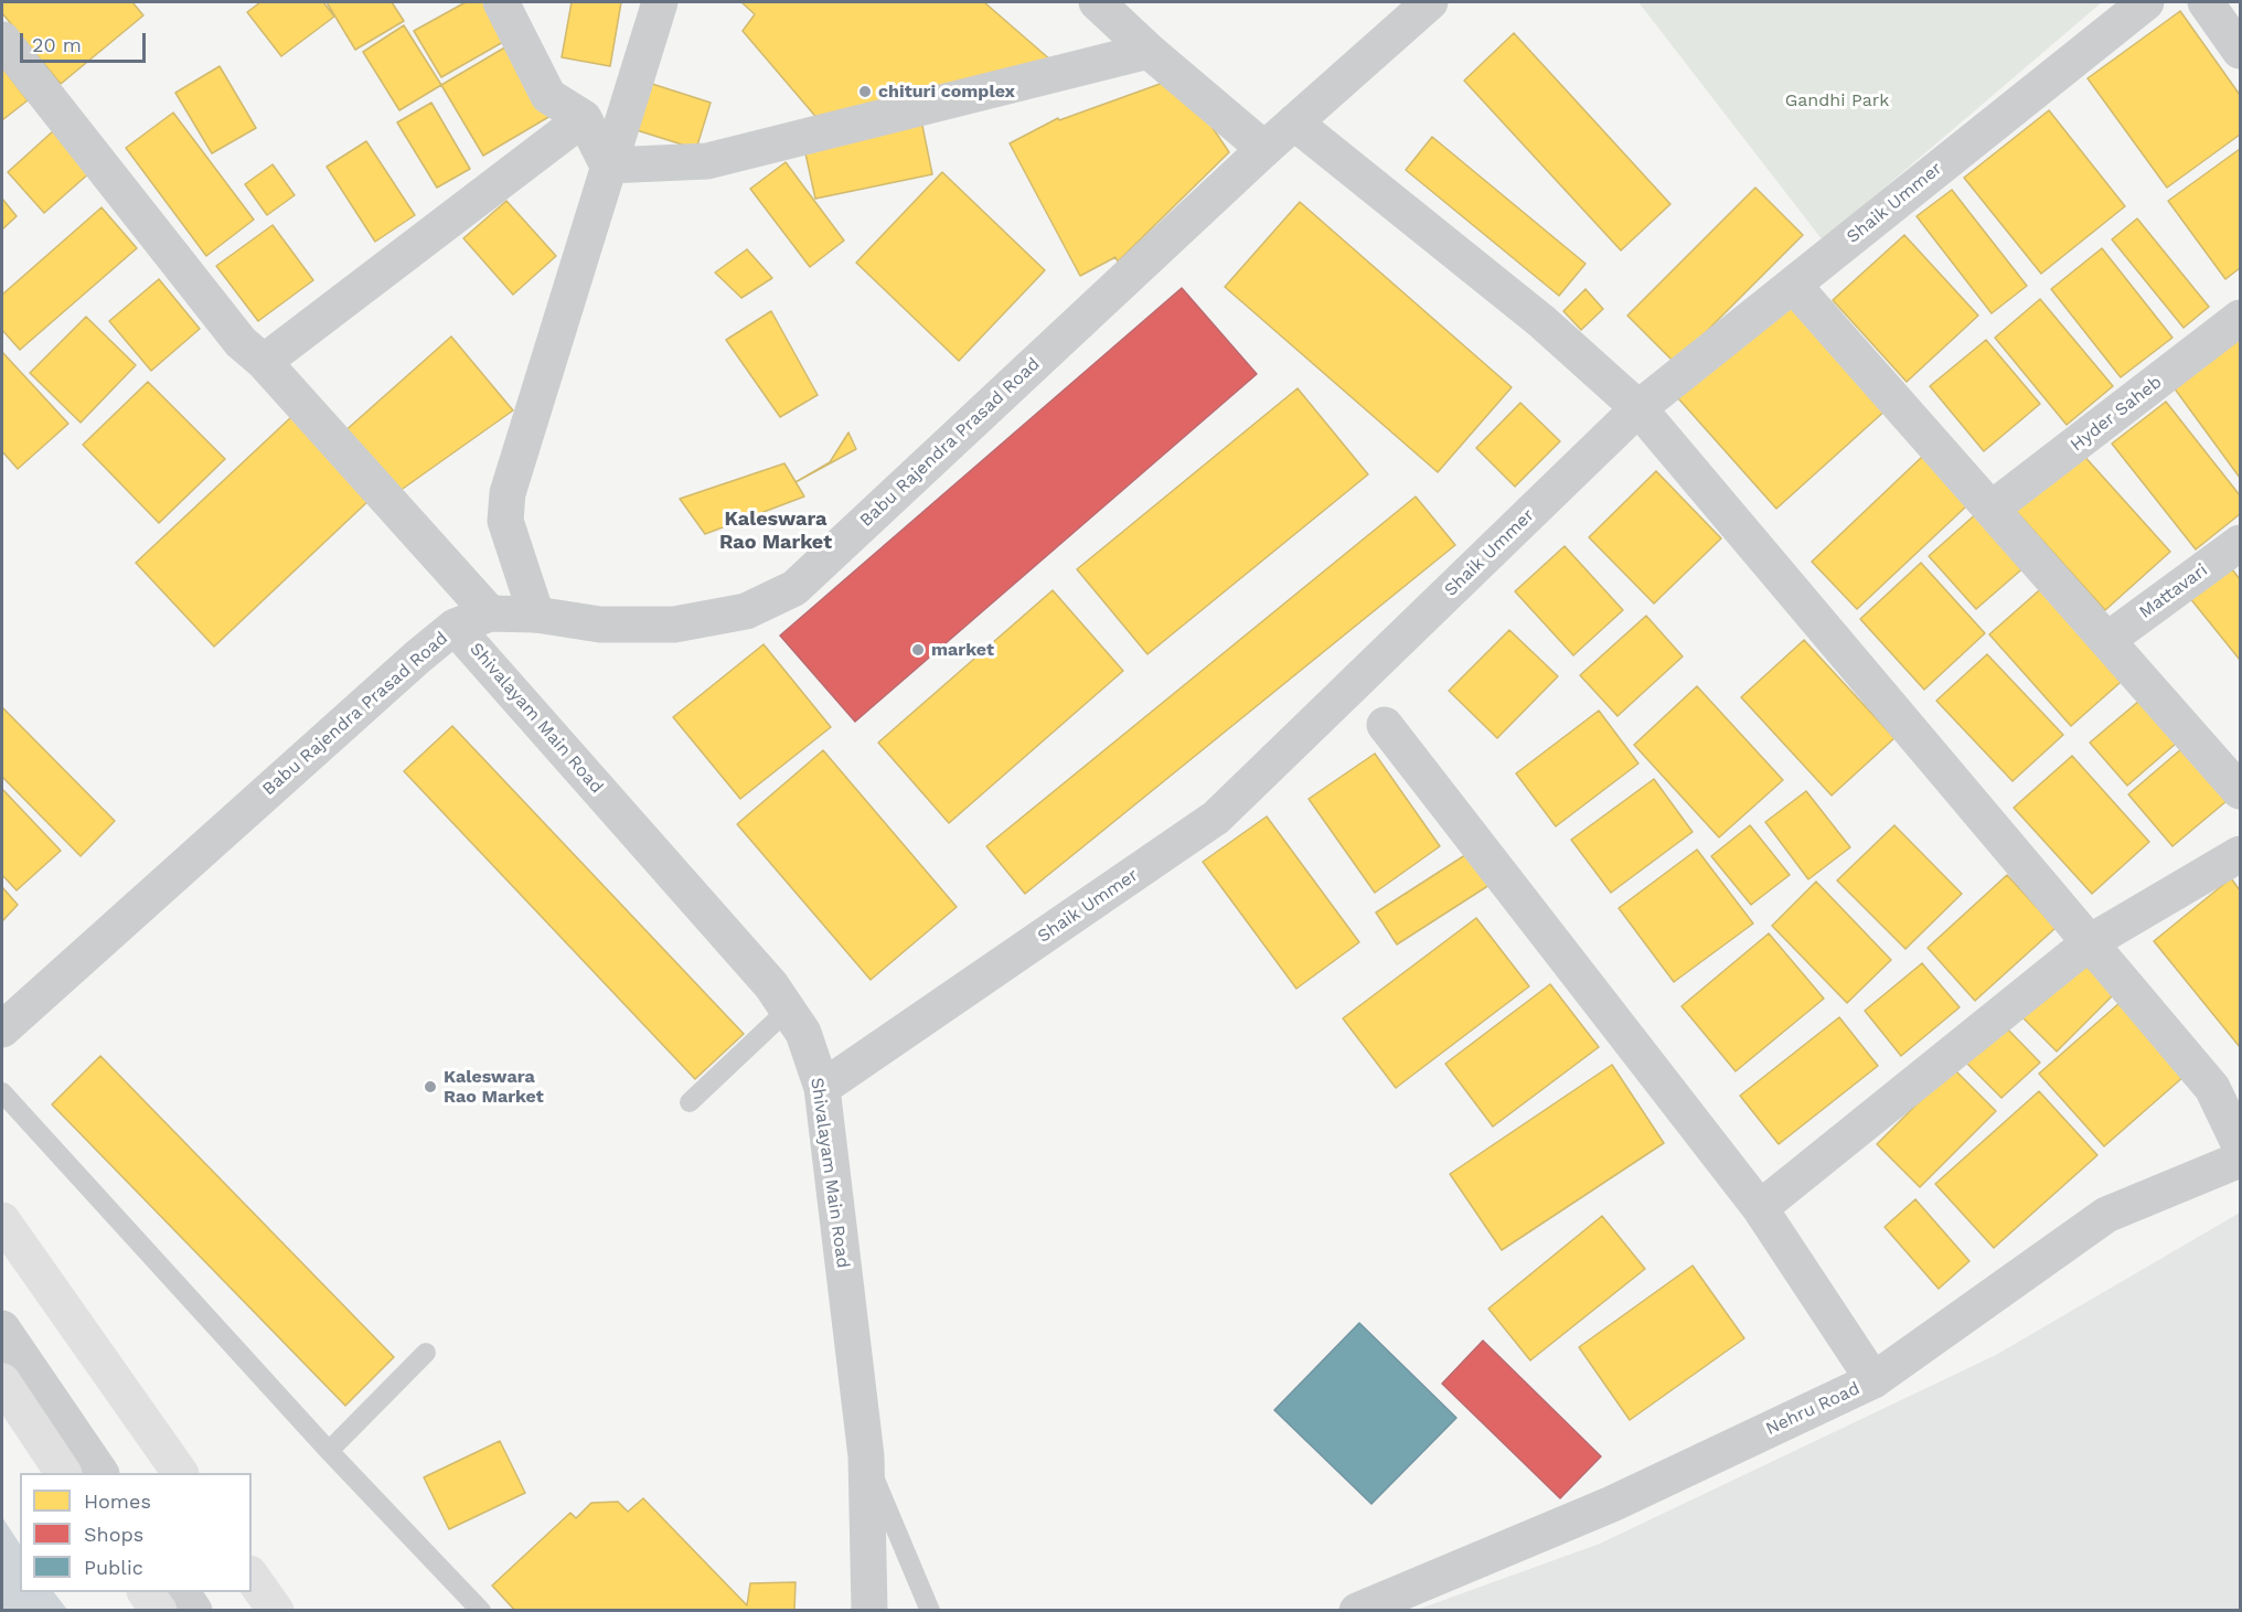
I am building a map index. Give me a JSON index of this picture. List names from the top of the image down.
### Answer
{
  "streets": {
    "street": [
      "Shaik Ummer",
      "Hyder Saheb",
      "Babu Rajendra Prasad Road",
      "Mattavari",
      "Shivalayam Main Road",
      "Nehru Road"
    ]
  },
  "crossings": [
    ["Shaik Ummer", "Shivalayam Main Road"],
    ["Babu Rajendra Prasad Road", "Shivalayam Main Road"]
  ],
  "districts": ["Kaleswara Rao Market"],
  "parks": ["Gandhi Park"],
  "places": ["chituri complex", "market", "Kaleswara Rao Market"],
  "legend": ["Homes", "Shops", "Public"],
  "scale_bar": "20 m"
}
